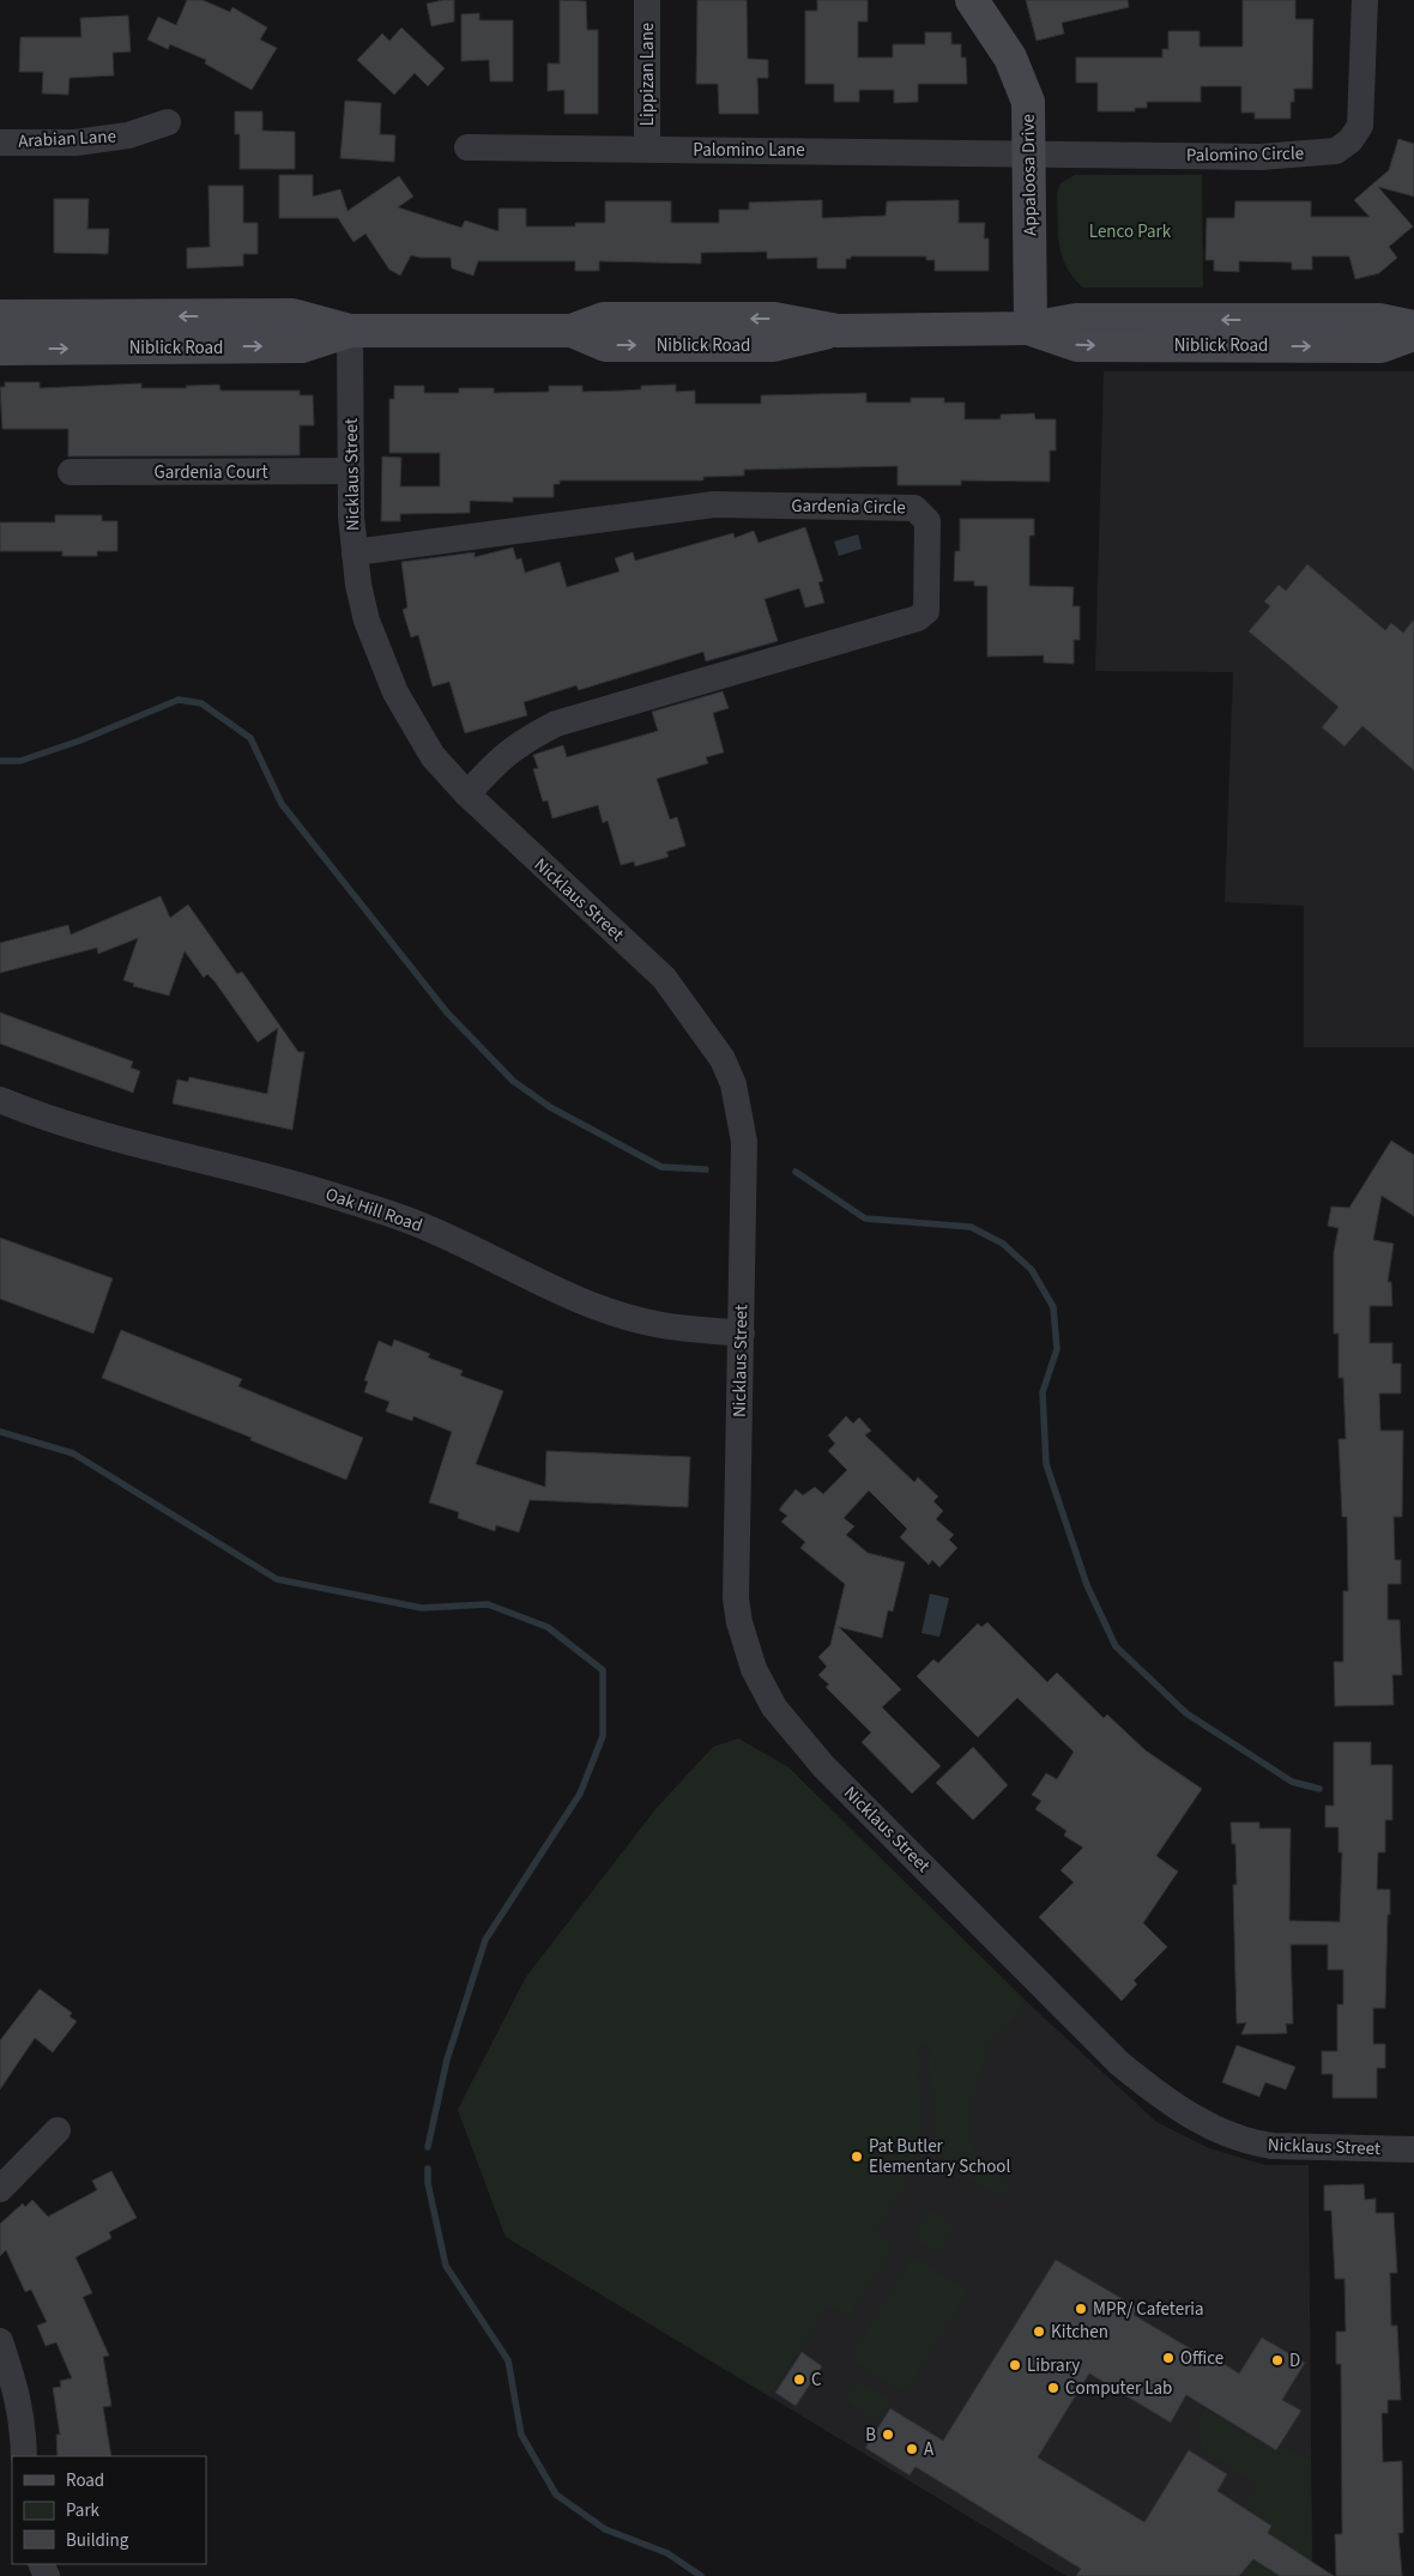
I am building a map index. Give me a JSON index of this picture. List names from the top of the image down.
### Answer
{
  "streets": {
    "main road": ["Appaloosa Drive", "Niblick Road"],
    "street": [
      "Lippizan Lane",
      "Arabian Lane",
      "Palomino Lane",
      "Palomino Circle",
      "Gardenia Court",
      "Nicklaus Street",
      "Gardenia Circle",
      "Oak Hill Road"
    ]
  },
  "crossings": [
    ["Lippizan Lane", "Palomino Lane"],
    ["Palomino Lane", "Palomino Circle"],
    ["Palomino Lane", "Appaloosa Drive"],
    ["Palomino Circle", "Appaloosa Drive"],
    ["Appaloosa Drive", "Niblick Road"],
    ["Niblick Road", "Nicklaus Street"],
    ["Gardenia Court", "Nicklaus Street"],
    ["Nicklaus Street", "Gardenia Circle"],
    ["Nicklaus Street", "Oak Hill Road"]
  ],
  "parks": ["Lenco Park"],
  "places": [
    "Pat Butler Elementary School",
    "MPR/ Cafeteria",
    "Kitchen",
    "Office",
    "D",
    "Library",
    "C",
    "Computer Lab",
    "B",
    "A"
  ],
  "legend": ["Road", "Park", "Building"]
}
